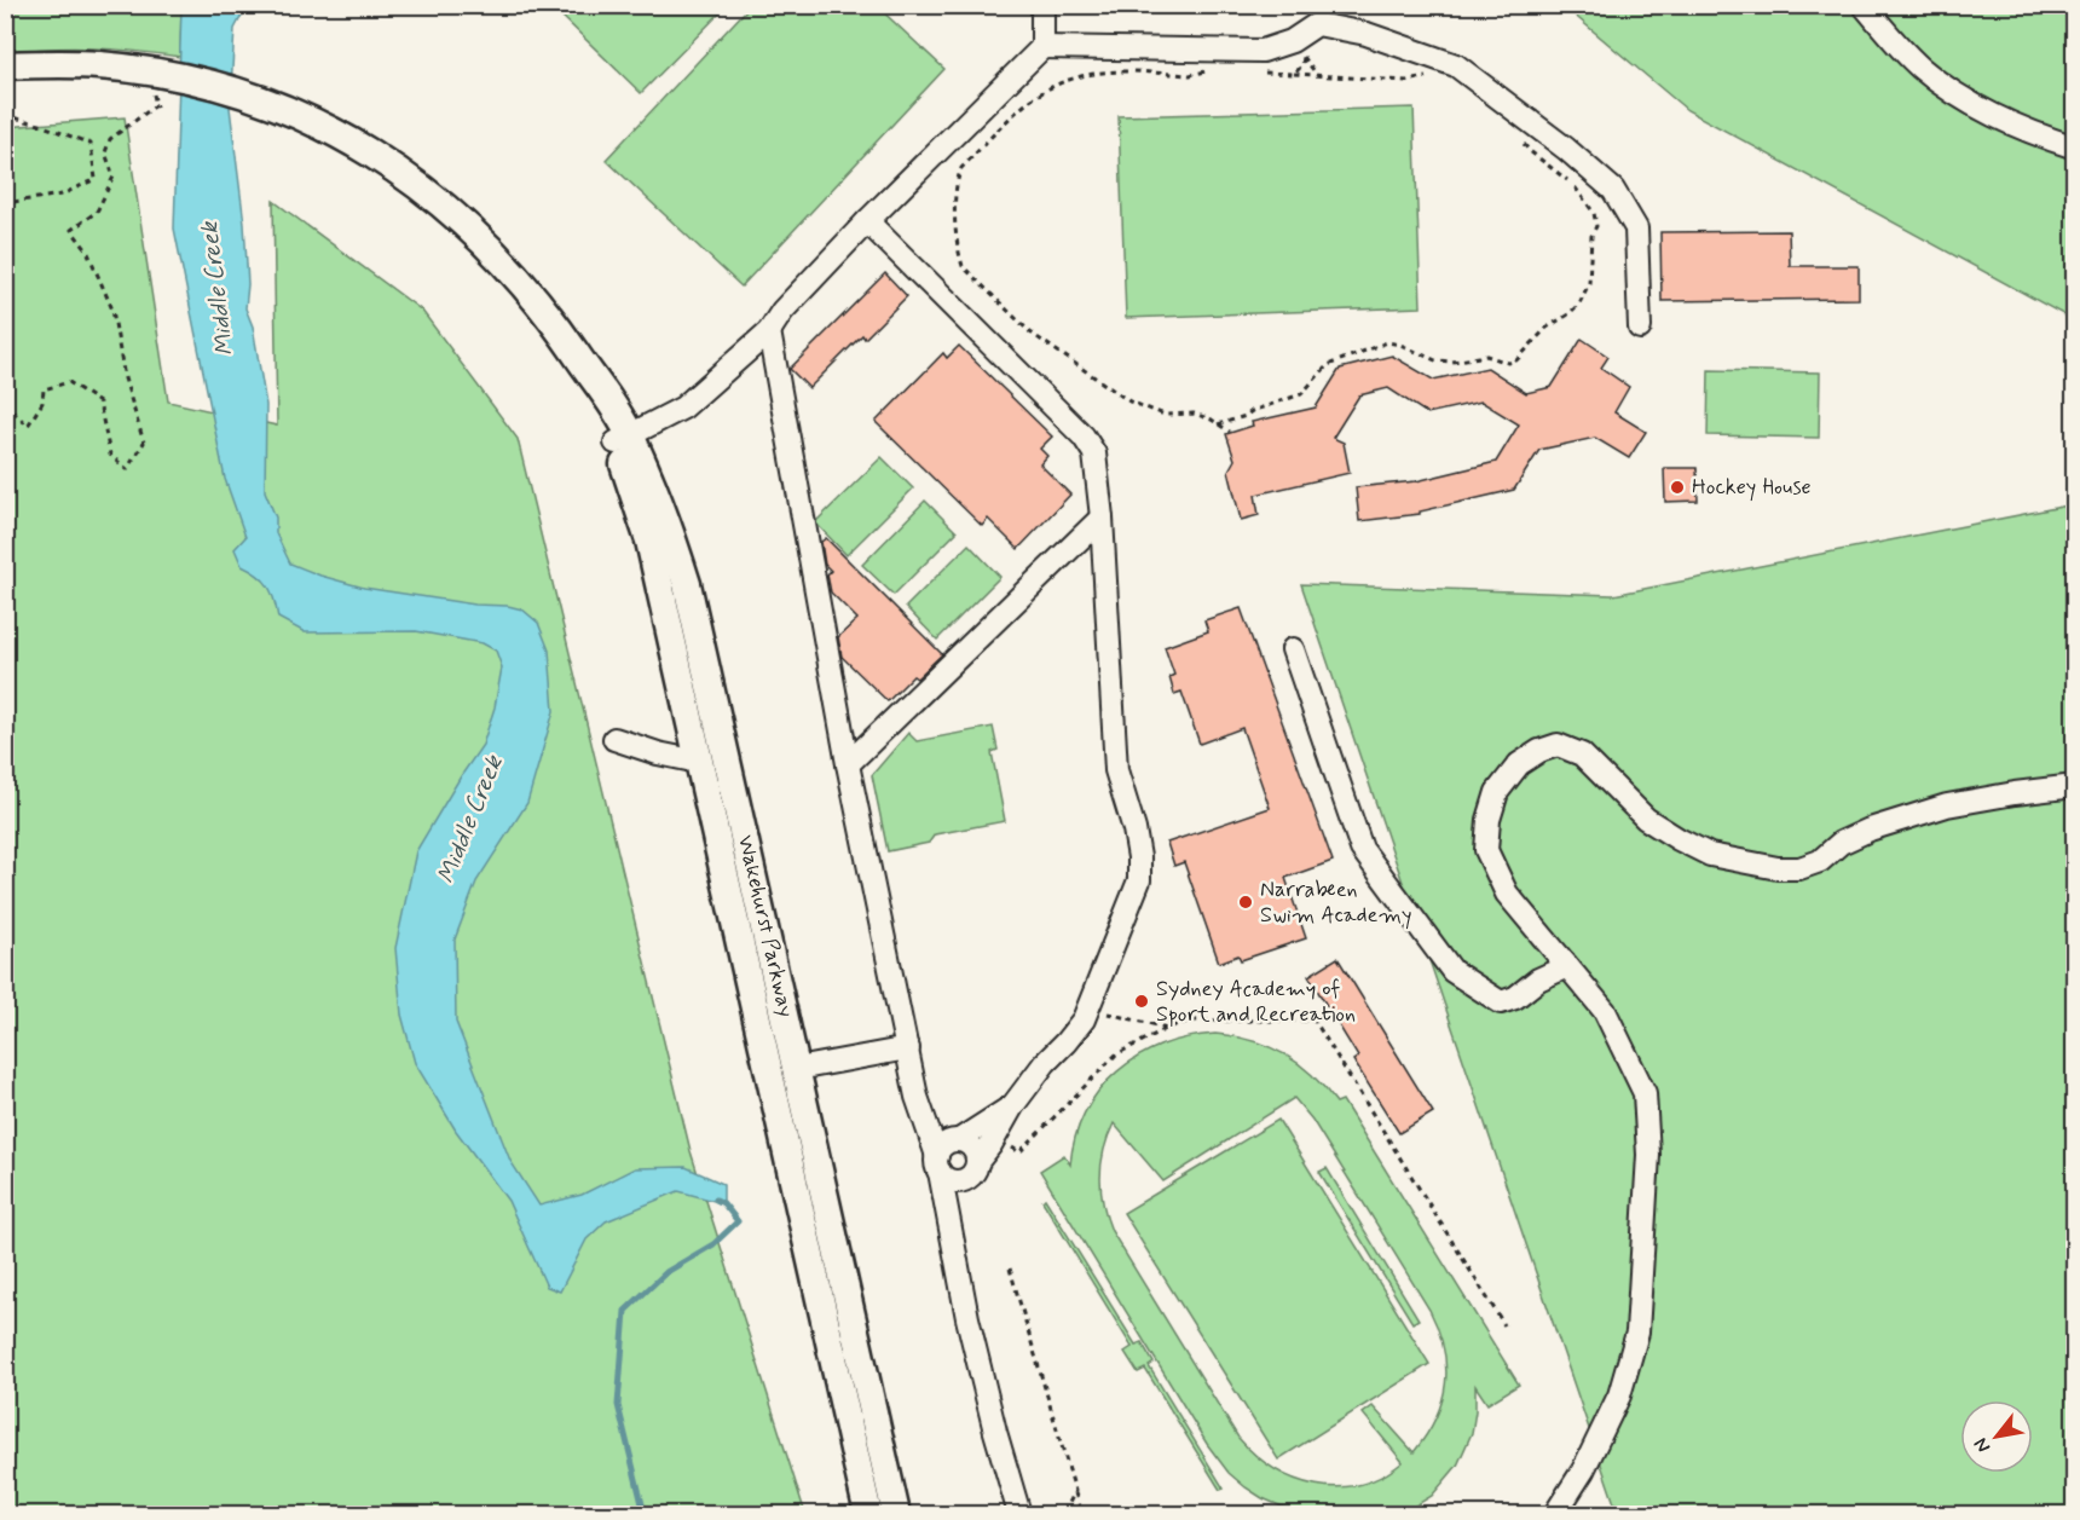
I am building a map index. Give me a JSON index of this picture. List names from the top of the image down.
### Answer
{
  "streets": {
    "main road": ["Wakehurst Parkway"]
  },
  "water": ["Middle Creek"],
  "places": ["Hockey House", "Narrabeen Swim Academy", "Sydney Academy of Sport and Recreation"],
  "north": "bottom left"
}
